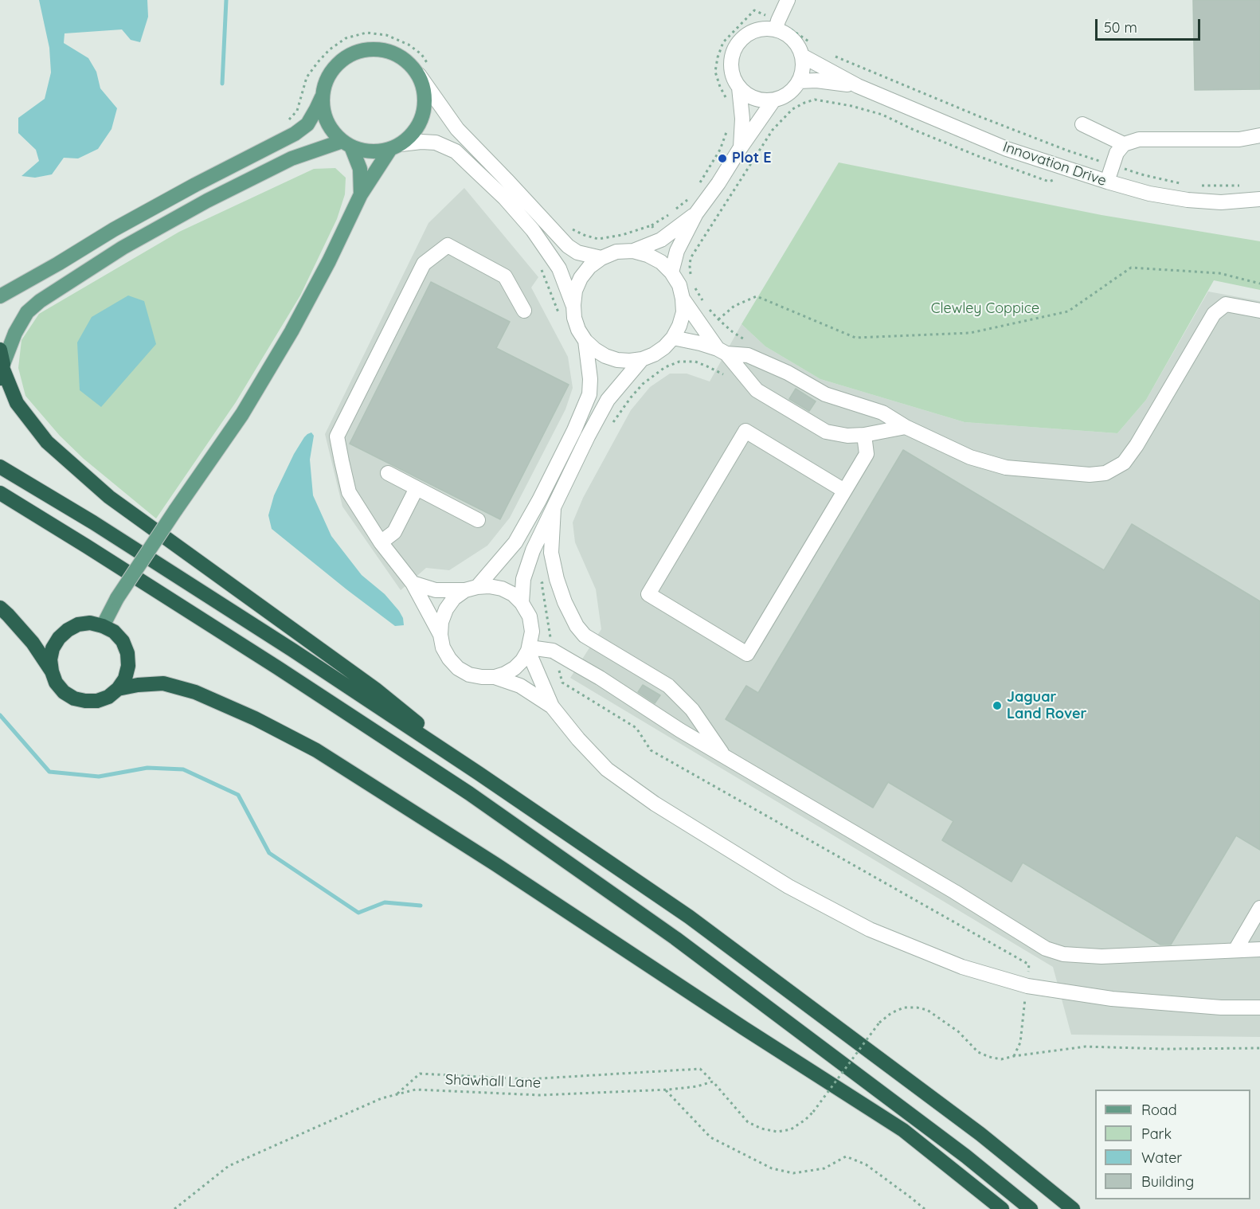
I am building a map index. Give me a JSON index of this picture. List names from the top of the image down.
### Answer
{
  "streets": {
    "street": ["Innovation Drive"],
    "path": ["Shawhall Lane"]
  },
  "parks": ["Clewley Coppice"],
  "places": ["Plot E", "Jaguar Land Rover"],
  "legend": [
    "Road",
    "Park",
    "Water",
    "Building"
  ],
  "scale_bar": "50 m"
}
